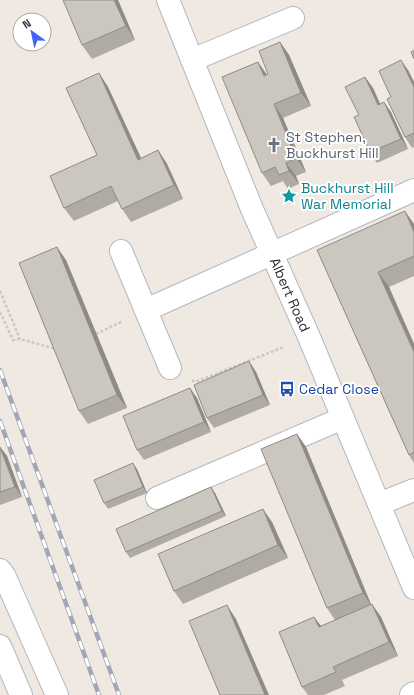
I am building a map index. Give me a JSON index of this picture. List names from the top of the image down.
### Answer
{
  "streets": {
    "street": ["Albert Road"]
  },
  "places": {
    "church": ["St Stephen, Buckhurst Hill"],
    "place": ["Buckhurst Hill War Memorial"],
    "bus stop": ["Cedar Close"]
  },
  "north": "top left"
}
